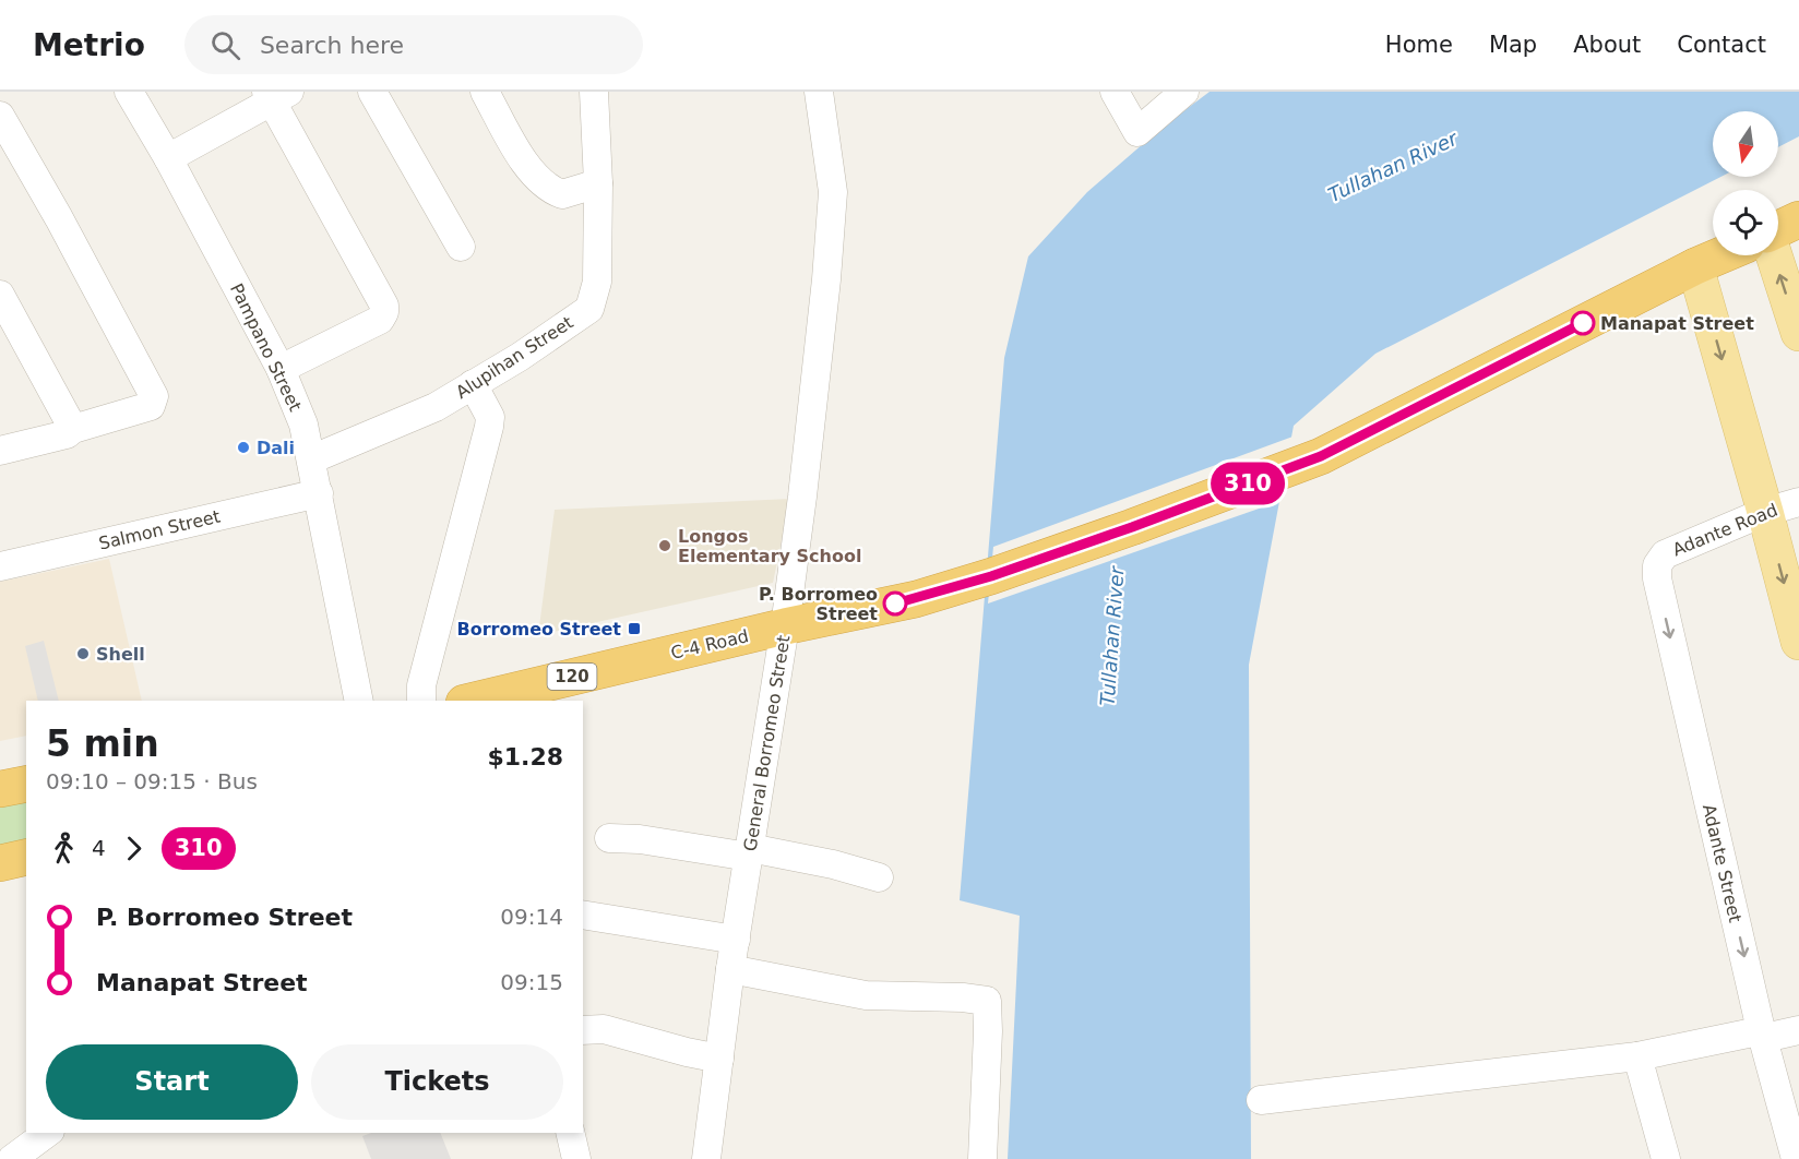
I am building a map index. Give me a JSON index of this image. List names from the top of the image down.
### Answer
{
  "streets": {
    "highway": ["C-4 Road", "120"],
    "street": [
      "Pampano Street",
      "Alupihan Street",
      "Salmon Street",
      "Adante Road",
      "General Borromeo Street",
      "Adante Street"
    ]
  },
  "crossings": [
    ["Pampano Street", "Alupihan Street"],
    ["Pampano Street", "Salmon Street"],
    ["Adante Road", "Adante Street"],
    ["C-4 Road", "General Borromeo Street"]
  ],
  "one_way": ["Adante Street"],
  "water": ["Tullahan River"],
  "places": {
    "other": [
      "Manapat Street",
      "Dali",
      "Longos Elementary School",
      "P. Borromeo Street",
      "Shell"
    ],
    "transit": ["Borromeo Street"]
  },
  "lines": ["bus line 310"],
  "north": "bottom",
  "page": {
    "header": "Metrio",
    "search": "Search here",
    "nav": [
      "Home",
      "Map",
      "About",
      "Contact"
    ],
    "on_map": "310",
    "heading": ["5 min", "09:10 – 09:15 · Bus", "$1.28"],
    "legs": ["4", "310"],
    "list": [
      {
        "name": "P. Borromeo Street",
        "value": "09:14"
      },
      {
        "name": "Manapat Street",
        "value": "09:15"
      }
    ],
    "buttons": ["Start", "Tickets"]
  }
}
